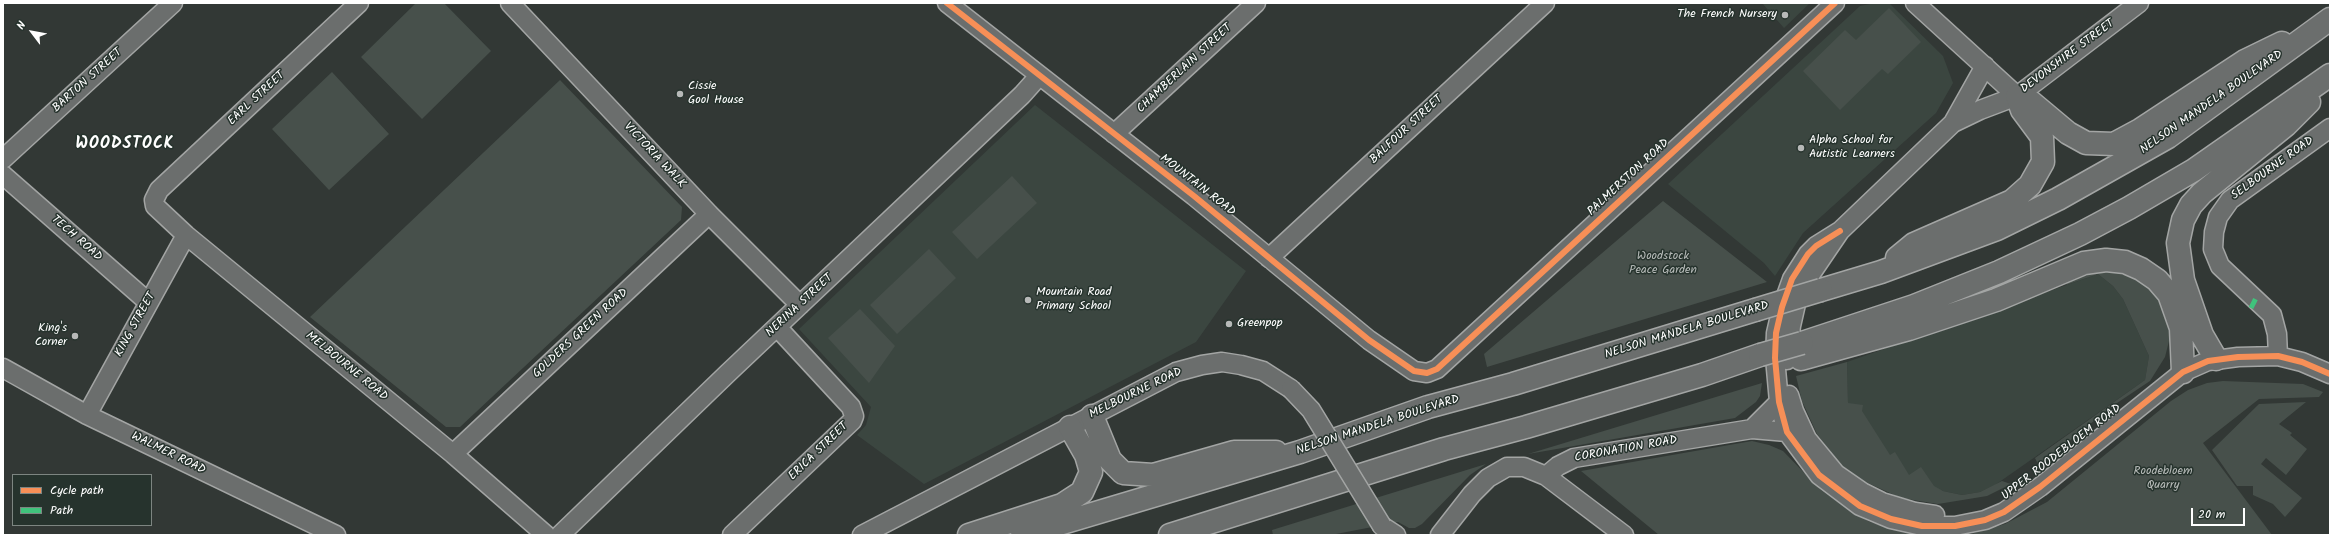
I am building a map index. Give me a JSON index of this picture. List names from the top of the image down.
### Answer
{
  "streets": {
    "highway": ["NELSON MANDELA BOULEVARD"],
    "street": [
      "DEVONSHIRE STREET",
      "CHAMBERLAIN STREET",
      "BARTON STREET",
      "EARL STREET",
      "BALFOUR STREET",
      "VICTORIA WALK",
      "SELBOURNE ROAD",
      "PALMERSTON ROAD",
      "MOUNTAIN ROAD",
      "TECH ROAD",
      "NERINA STREET",
      "KING STREET",
      "GOLDERS GREEN ROAD",
      "MELBOURNE ROAD",
      "CORONATION ROAD",
      "ERICA STREET",
      "UPPER ROODEBLOEM ROAD",
      "WALMER ROAD"
    ]
  },
  "crossings": [
    ["DEVONSHIRE STREET", "UPPER ROODEBLOEM ROAD"],
    ["CHAMBERLAIN STREET", "MOUNTAIN ROAD"],
    ["EARL STREET", "MELBOURNE ROAD"],
    ["BALFOUR STREET", "MOUNTAIN ROAD"],
    ["VICTORIA WALK", "NERINA STREET"],
    ["VICTORIA WALK", "GOLDERS GREEN ROAD"],
    ["SELBOURNE ROAD", "UPPER ROODEBLOEM ROAD"],
    ["PALMERSTON ROAD", "MOUNTAIN ROAD"],
    ["MOUNTAIN ROAD", "NERINA STREET"],
    ["TECH ROAD", "KING STREET"],
    ["NERINA STREET", "ERICA STREET"],
    ["KING STREET", "MELBOURNE ROAD"],
    ["KING STREET", "WALMER ROAD"],
    ["GOLDERS GREEN ROAD", "MELBOURNE ROAD"],
    ["CORONATION ROAD", "UPPER ROODEBLOEM ROAD"]
  ],
  "districts": ["WOODSTOCK"],
  "parks": ["Woodstock Peace Garden", "Roodebloem Quarry"],
  "places": [
    "The French Nursery",
    "Cissie Gool House",
    "Alpha School for Autistic Learners",
    "Mountain Road Primary School",
    "Greenpop",
    "King's Corner"
  ],
  "legend": ["Cycle path", "Path"],
  "scale_bar": "20 m",
  "north": "top left"
}
